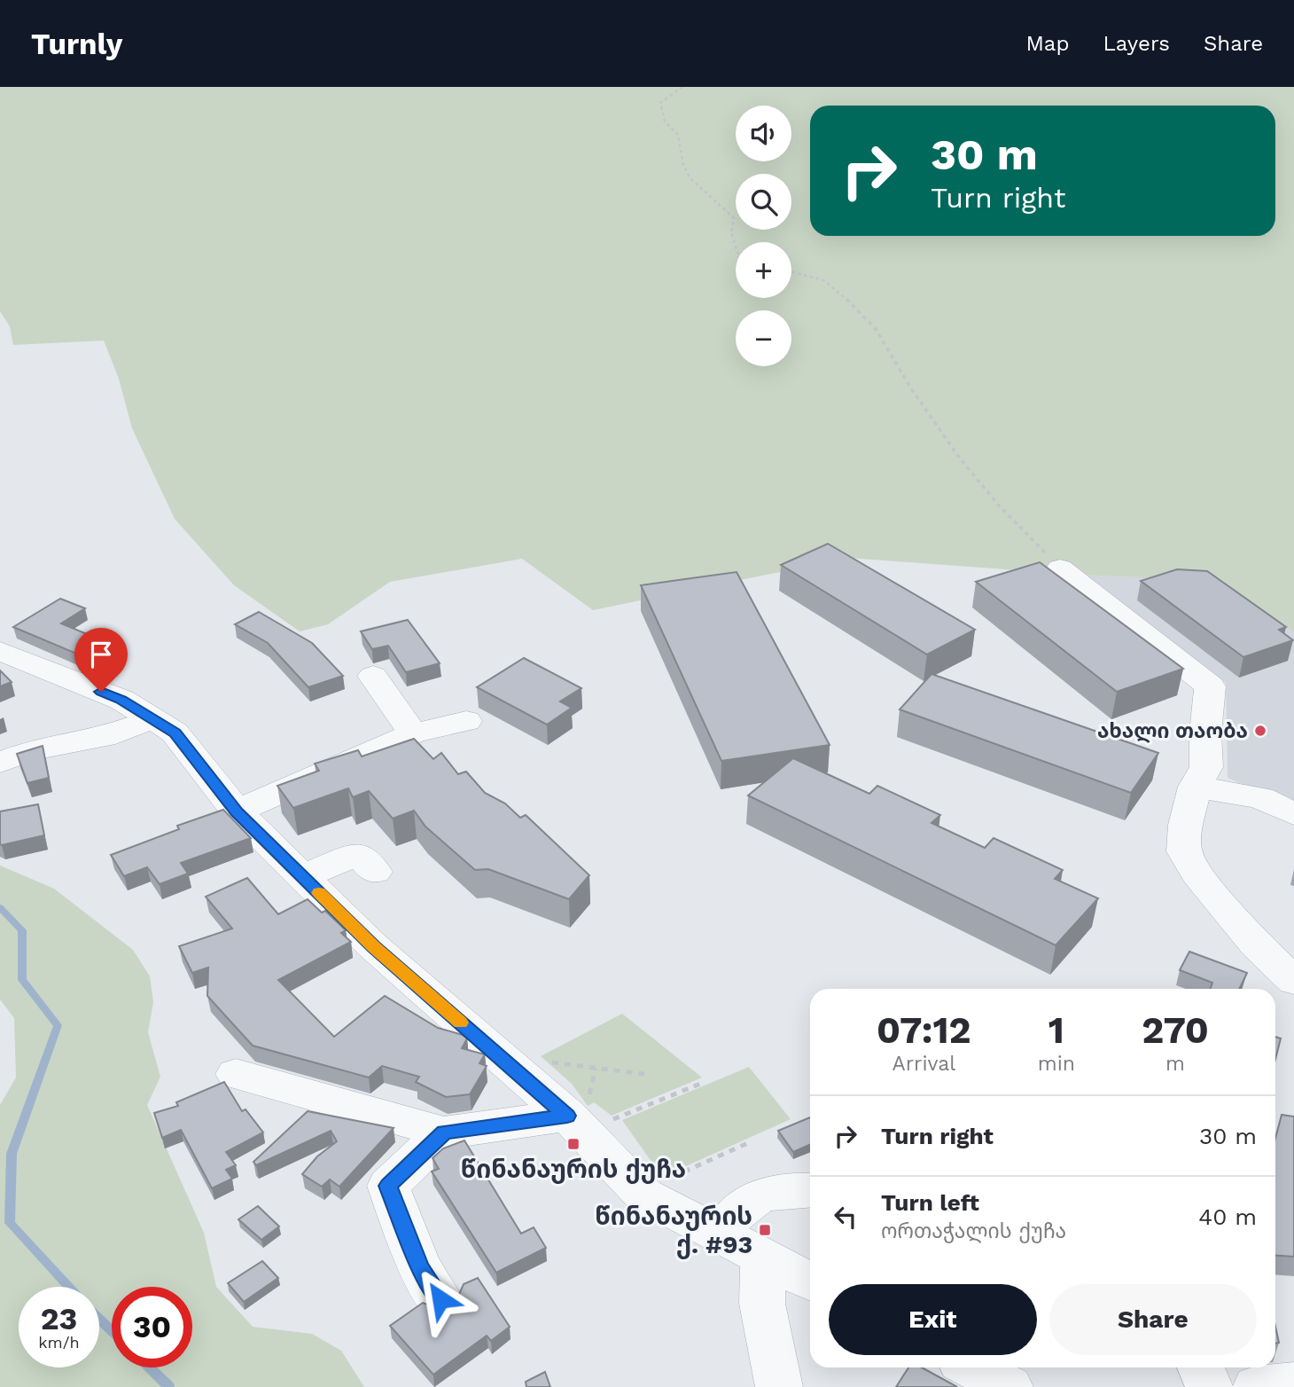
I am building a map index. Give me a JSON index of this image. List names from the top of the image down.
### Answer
{
  "places": {
    "other": ["ახალი თაობა"],
    "transit": ["წინანაურის ქუჩა", "წინანაურის ქ. #93"]
  },
  "page": {
    "header": "Turnly",
    "nav": ["Map", "Layers", "Share"],
    "map_buttons": ["+", "−"],
    "turn": ["30 m", "Turn right"],
    "eta": [
      "07:12",
      "Arrival",
      "1",
      "min",
      "270",
      "m"
    ],
    "list": [
      {
        "name": "Turn right",
        "value": "30 m"
      },
      {
        "name": "Turn left",
        "note": "ორთაჭალის ქუჩა",
        "value": "40 m"
      }
    ],
    "buttons": ["Exit", "Share"],
    "speed": "23 km/h",
    "limit": "30"
  }
}
